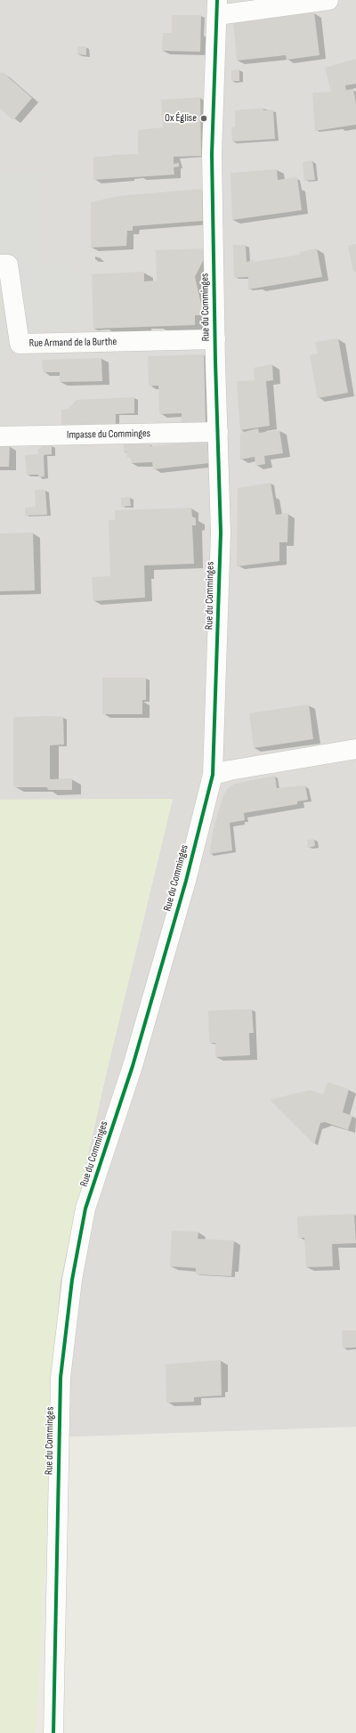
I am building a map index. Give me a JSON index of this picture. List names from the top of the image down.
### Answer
{
  "streets": {
    "street": ["Rue du Comminges", "Rue Armand de la Burthe", "Impasse du Comminges"]
  },
  "crossings": [
    ["Rue du Comminges", "Rue Armand de la Burthe"],
    ["Rue du Comminges", "Impasse du Comminges"]
  ],
  "places": ["Ox Église"]
}
